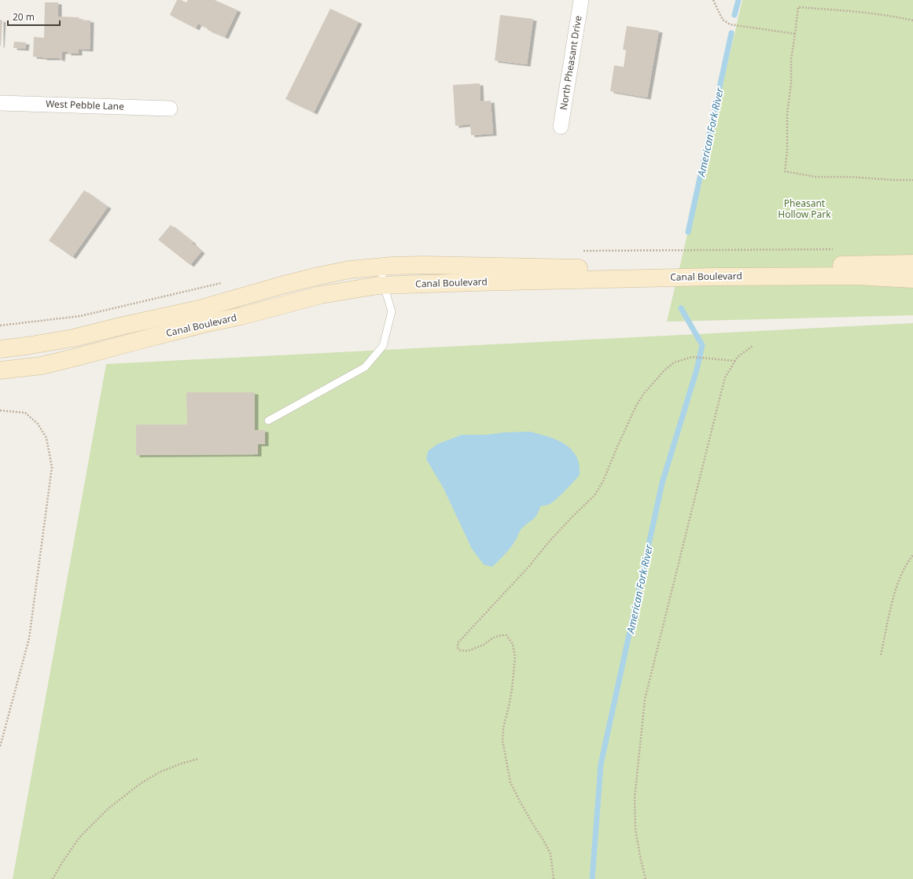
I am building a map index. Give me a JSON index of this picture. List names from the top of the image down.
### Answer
{
  "streets": {
    "main road": ["Canal Boulevard"],
    "street": ["North Pheasant Drive", "West Pebble Lane"]
  },
  "water": ["American Fork River"],
  "parks": ["Pheasant Hollow Park"],
  "scale_bar": "20 m"
}
